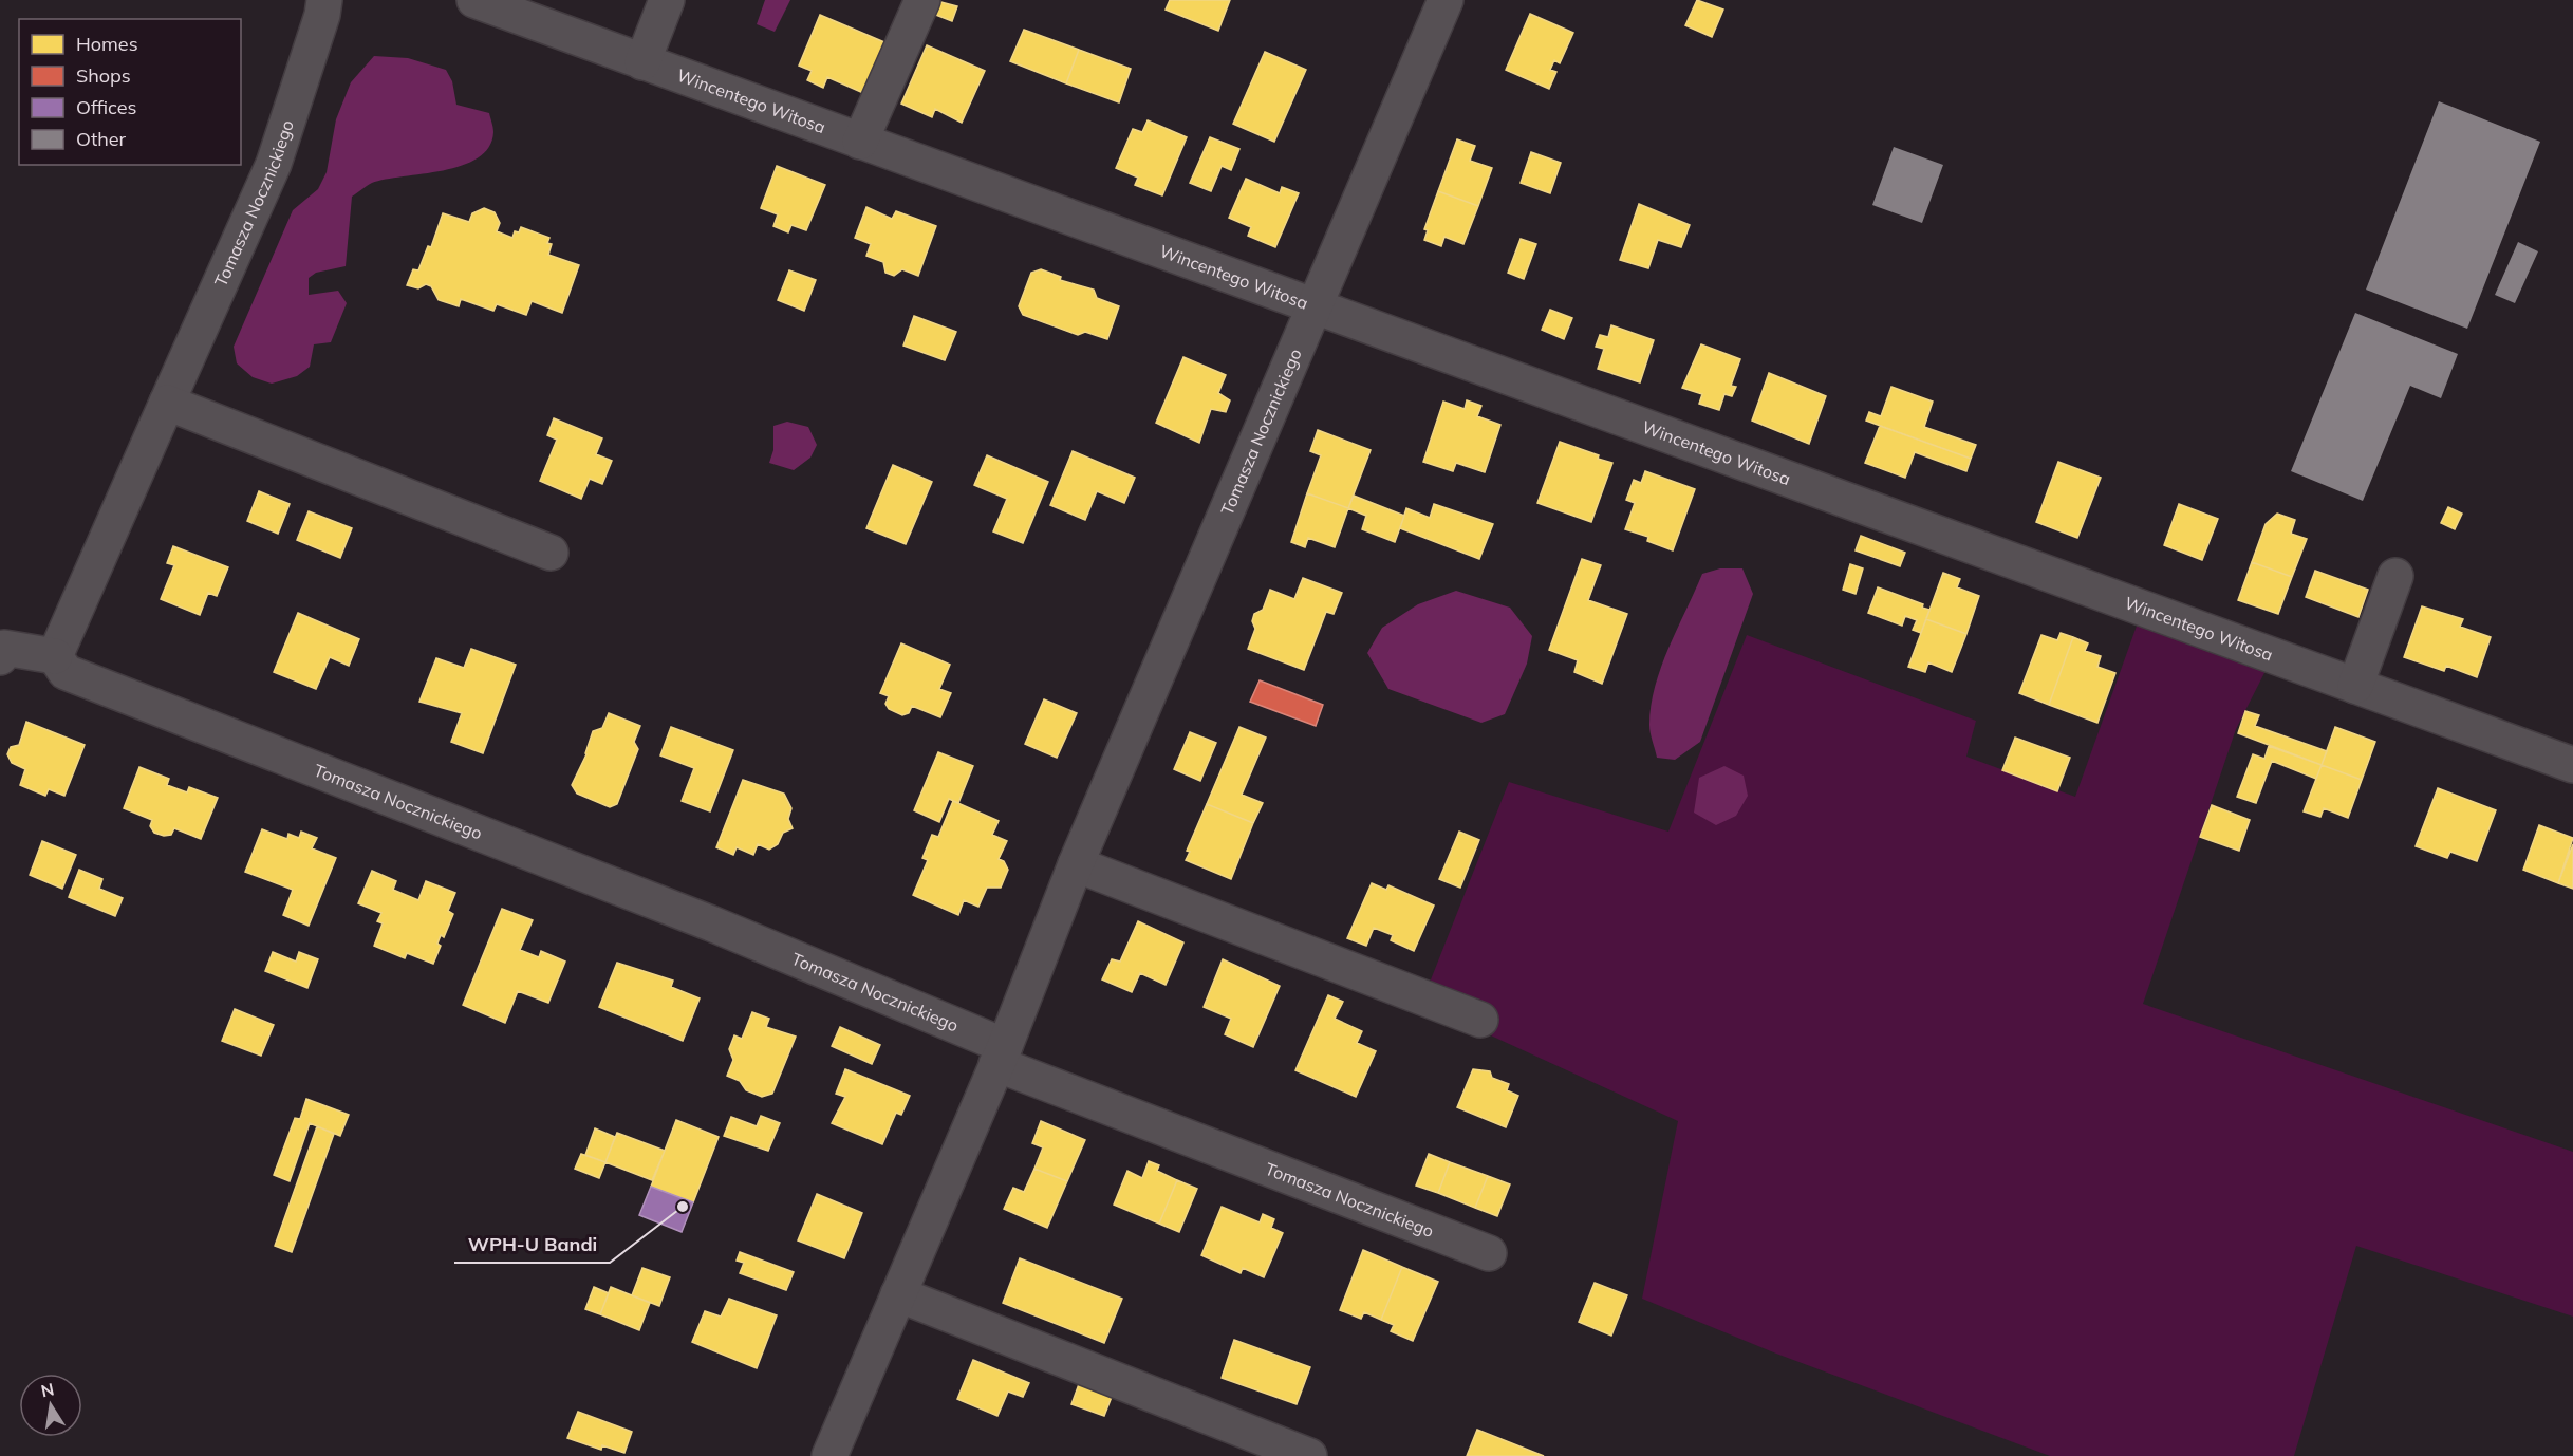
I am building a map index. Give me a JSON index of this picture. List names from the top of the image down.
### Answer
{
  "streets": {
    "street": ["Wincentego Witosa", "Tomasza Nocznickiego"]
  },
  "crossings": [
    ["Wincentego Witosa", "Tomasza Nocznickiego"]
  ],
  "places": ["WPH-U Bandi"],
  "legend": [
    "Homes",
    "Shops",
    "Offices",
    "Other"
  ],
  "north": "top"
}
